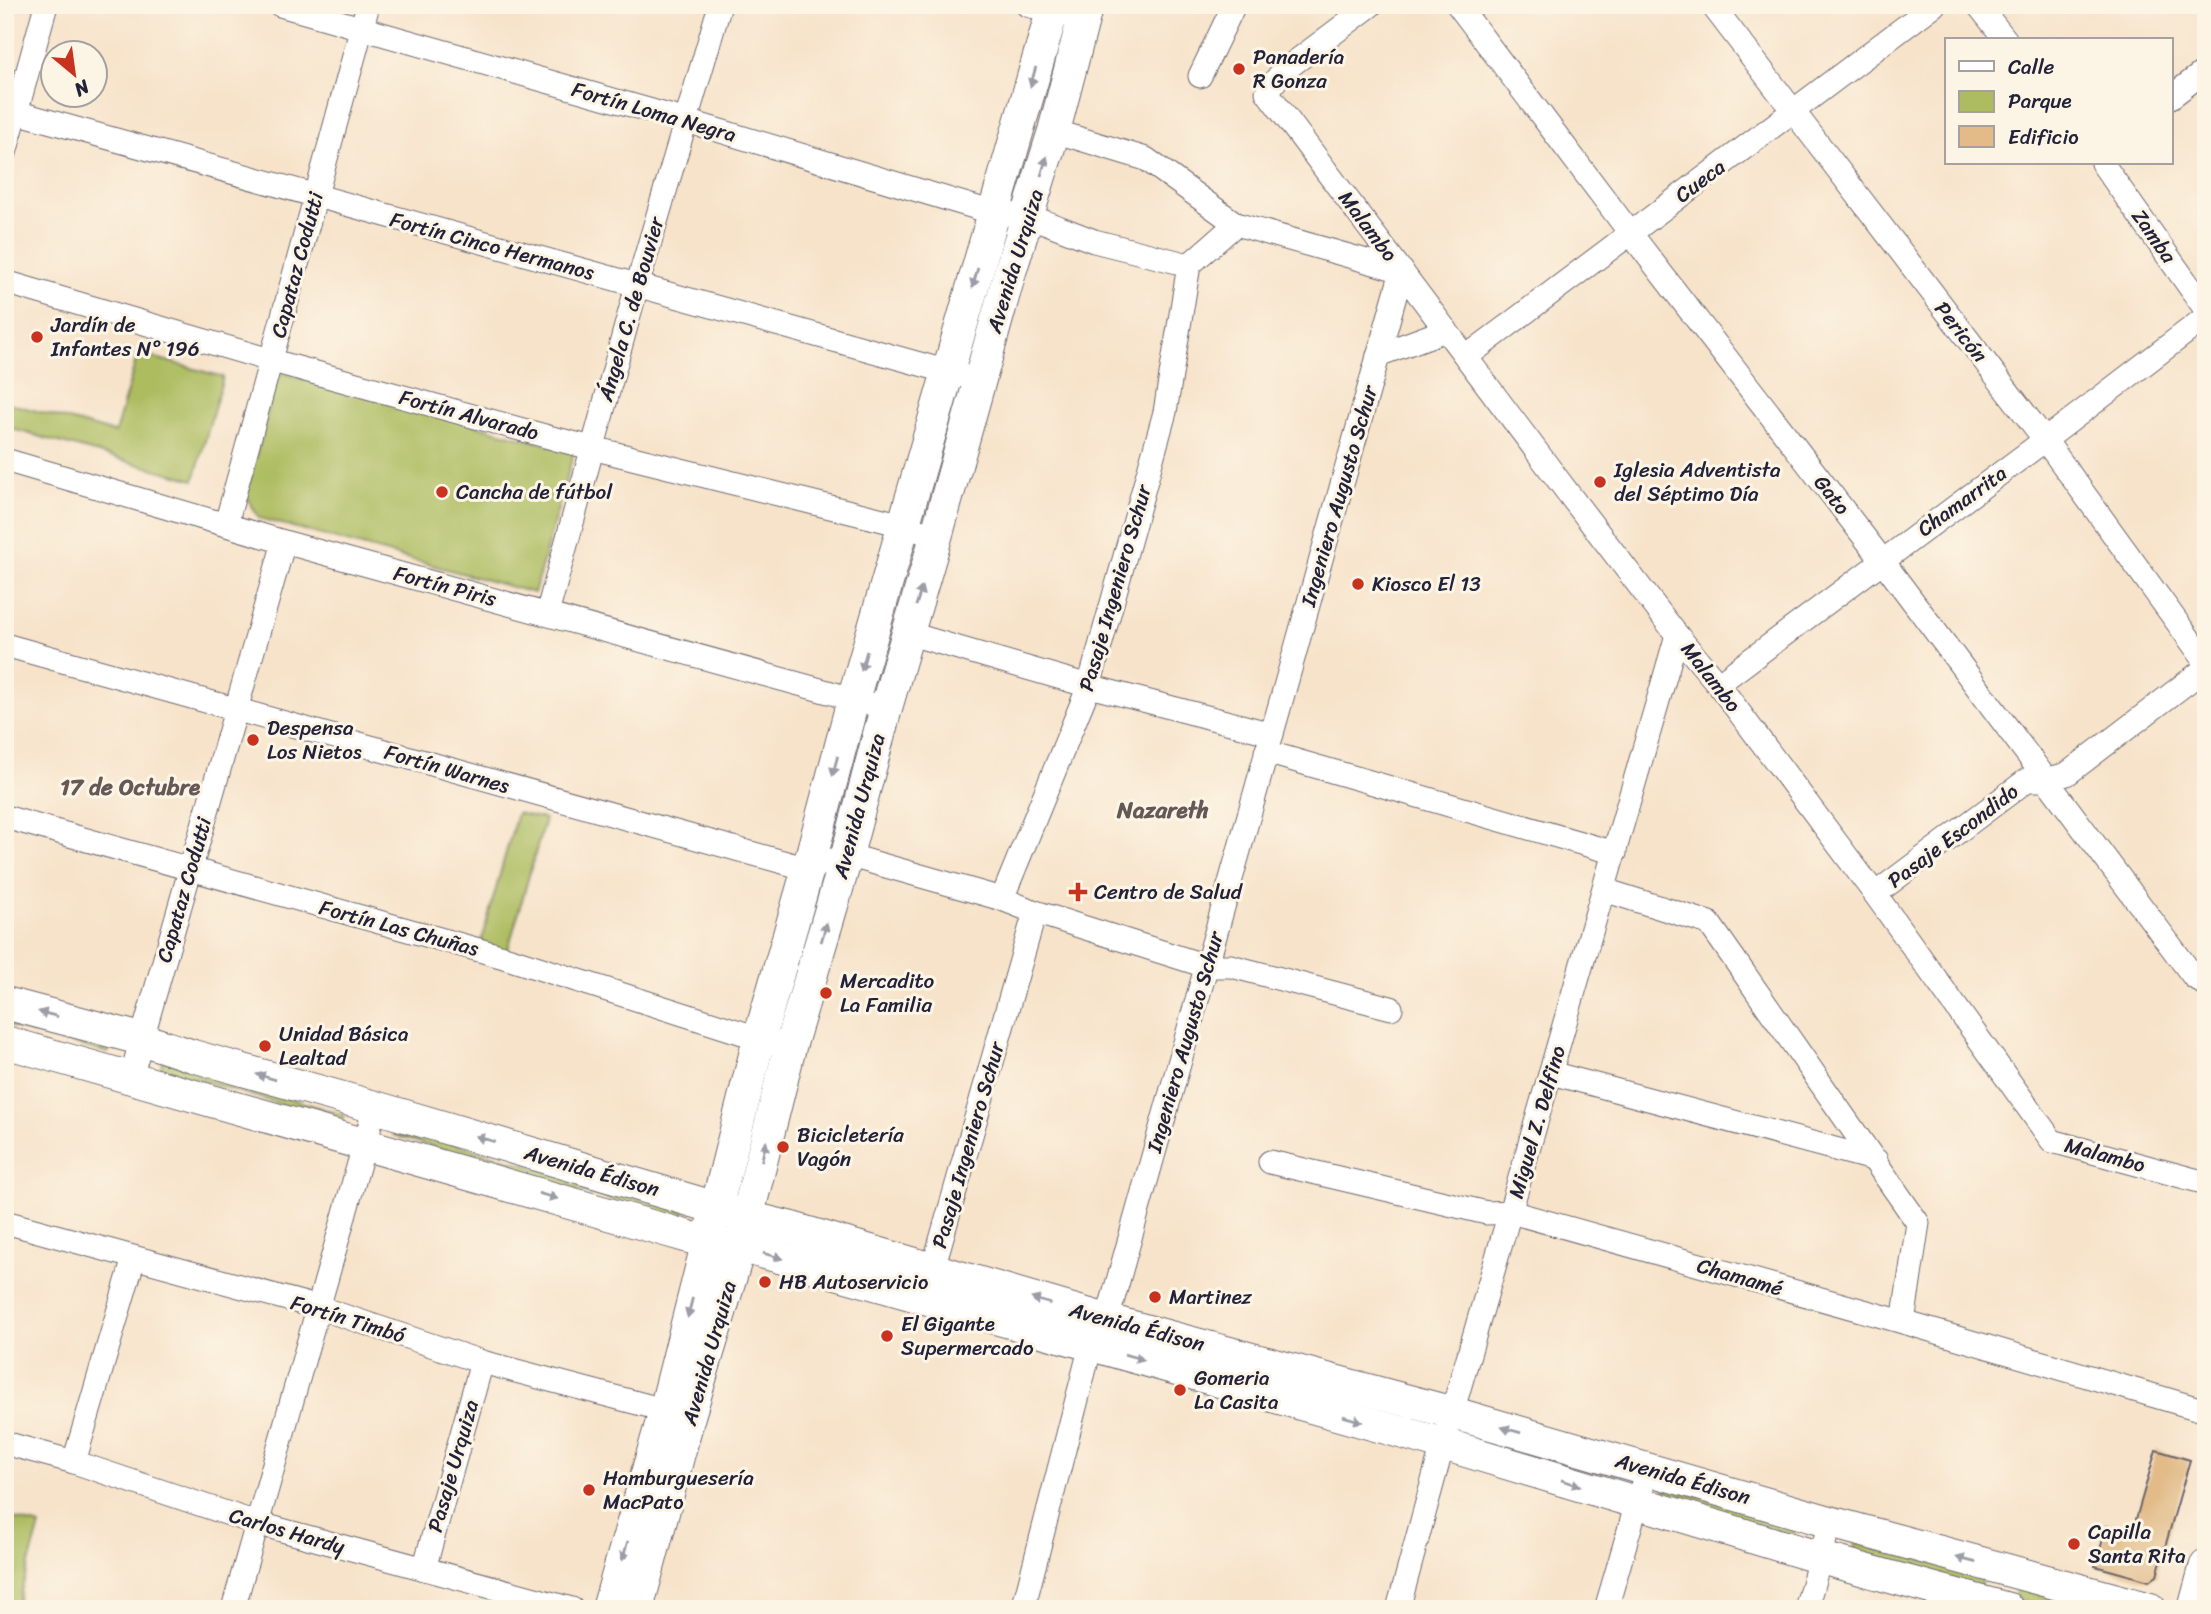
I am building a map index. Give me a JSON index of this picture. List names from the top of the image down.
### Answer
{
  "streets": {
    "main road": ["Avenida Urquiza", "Avenida Édison"],
    "street": [
      "Fortín Loma Negra",
      "Cueca",
      "Malambo",
      "Zamba",
      "Fortín Cinco Hermanos",
      "Capataz Codutti",
      "Ángela C. de Bouvier",
      "Pericón",
      "Fortín Alvarado",
      "Gato",
      "Ingeniero Augusto Schur",
      "Chamarrita",
      "Fortín Piris",
      "Pasaje Ingeniero Schur",
      "Fortín Warnes",
      "Pasaje Escondido",
      "Fortín Las Chuñas",
      "Miguel Z. Delfino",
      "Chamamé",
      "Fortín Timbó",
      "Pasaje Urquiza",
      "Carlos Hardy"
    ]
  },
  "crossings": [
    ["Fortín Loma Negra", "Avenida Urquiza"],
    ["Fortín Loma Negra", "Capataz Codutti"],
    ["Fortín Loma Negra", "Ángela C. de Bouvier"],
    ["Fortín Loma Negra", "Pasaje Ingeniero Schur"],
    ["Cueca", "Malambo"],
    ["Cueca", "Pericón"],
    ["Cueca", "Gato"],
    ["Malambo", "Ingeniero Augusto Schur"],
    ["Malambo", "Chamarrita"],
    ["Malambo", "Pasaje Escondido"],
    ["Malambo", "Miguel Z. Delfino"],
    ["Fortín Cinco Hermanos", "Avenida Urquiza"],
    ["Fortín Cinco Hermanos", "Capataz Codutti"],
    ["Fortín Cinco Hermanos", "Ángela C. de Bouvier"],
    ["Avenida Urquiza", "Fortín Alvarado"],
    ["Avenida Urquiza", "Fortín Piris"],
    ["Avenida Urquiza", "Fortín Warnes"],
    ["Avenida Urquiza", "Fortín Las Chuñas"],
    ["Avenida Urquiza", "Avenida Édison"],
    ["Avenida Urquiza", "Fortín Timbó"],
    ["Capataz Codutti", "Fortín Alvarado"],
    ["Capataz Codutti", "Fortín Piris"],
    ["Capataz Codutti", "Fortín Warnes"],
    ["Capataz Codutti", "Fortín Las Chuñas"],
    ["Capataz Codutti", "Avenida Édison"],
    ["Ángela C. de Bouvier", "Fortín Alvarado"],
    ["Ángela C. de Bouvier", "Fortín Piris"],
    ["Pericón", "Chamarrita"],
    ["Gato", "Chamarrita"],
    ["Gato", "Pasaje Escondido"],
    ["Ingeniero Augusto Schur", "Avenida Édison"],
    ["Pasaje Ingeniero Schur", "Avenida Édison"],
    ["Miguel Z. Delfino", "Avenida Édison"],
    ["Miguel Z. Delfino", "Chamamé"],
    ["Fortín Timbó", "Pasaje Urquiza"],
    ["Pasaje Urquiza", "Carlos Hardy"]
  ],
  "districts": ["17 de Octubre", "Nazareth"],
  "places": {
    "other": [
      "Panadería R Gonza",
      "Jardín de Infantes N° 196",
      "Iglesia Adventista del Séptimo Día",
      "Cancha de fútbol",
      "Kiosco El 13",
      "Despensa Los Nietos",
      "Mercadito La Familia",
      "Unidad Básica Lealtad",
      "Bicicletería Vagón",
      "HB Autoservicio",
      "Martinez",
      "El Gigante Supermercado",
      "Gomeria La Casita",
      "Hamburguesería MacPato",
      "Capilla Santa Rita"
    ],
    "health": ["Centro de Salud"]
  },
  "legend": ["Calle", "Parque", "Edificio"],
  "north": "bottom right"
}
